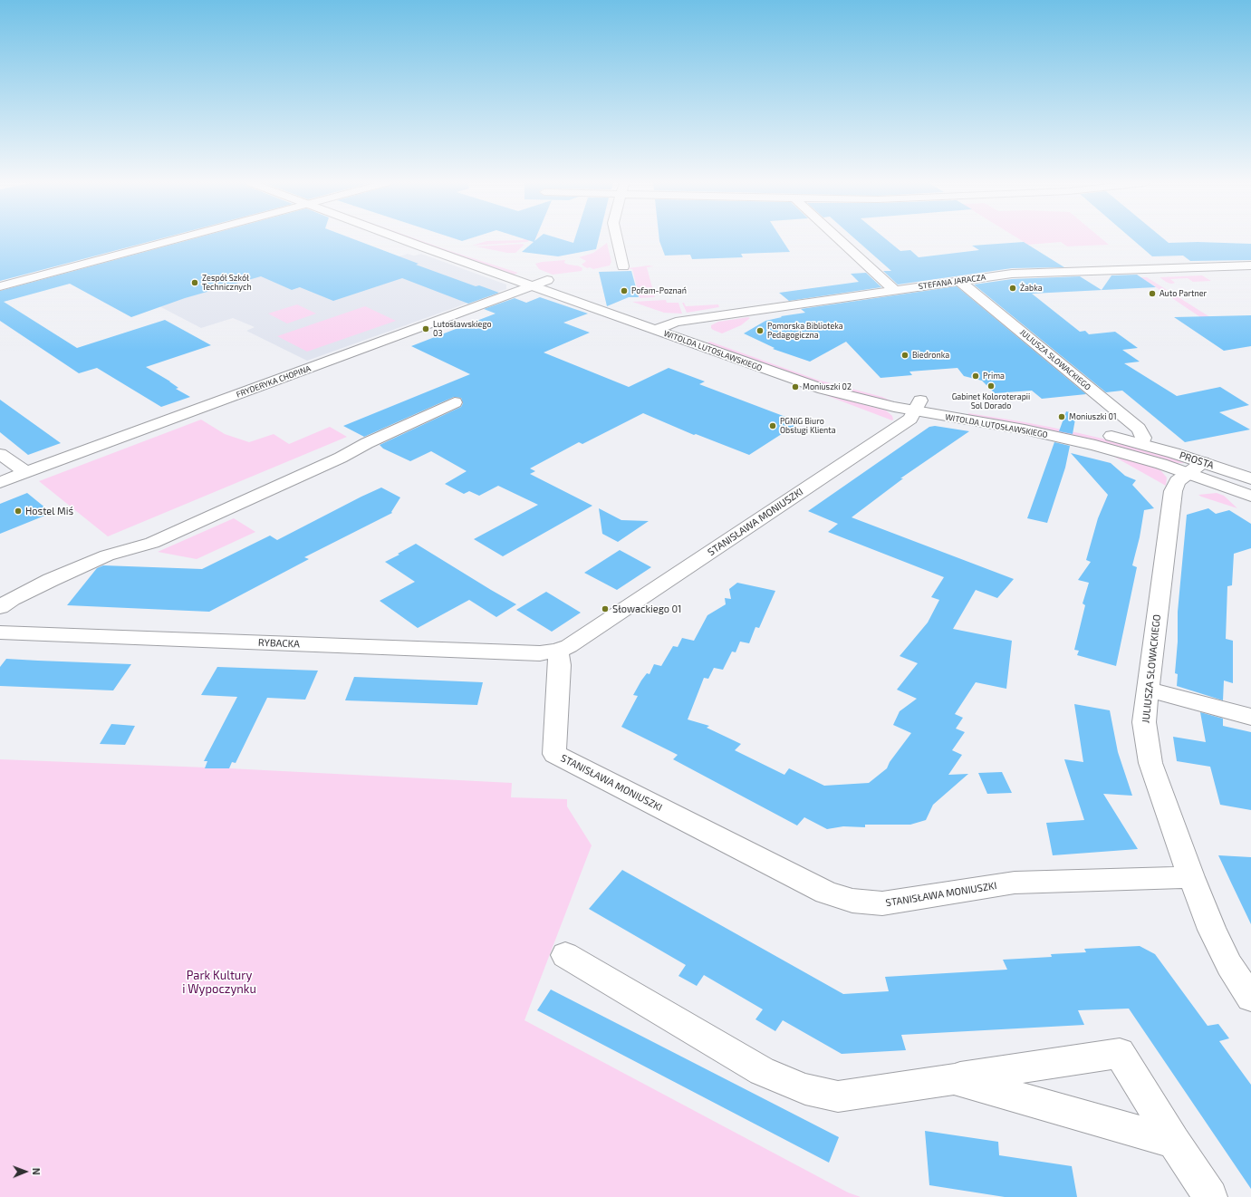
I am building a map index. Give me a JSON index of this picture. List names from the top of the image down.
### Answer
{
  "streets": {
    "street": [
      "STEFANA JARACZA",
      "WITOLDA LUTOSŁAWSKIEGO",
      "JULIUSZA SŁOWACKIEGO",
      "FRYDERYKA CHOPINA",
      "PROSTA",
      "STANISŁAWA MONIUSZKI",
      "RYBACKA"
    ]
  },
  "crossings": [
    ["STEFANA JARACZA", "WITOLDA LUTOSŁAWSKIEGO"],
    ["STEFANA JARACZA", "JULIUSZA SŁOWACKIEGO"],
    ["WITOLDA LUTOSŁAWSKIEGO", "JULIUSZA SŁOWACKIEGO"],
    ["WITOLDA LUTOSŁAWSKIEGO", "FRYDERYKA CHOPINA"],
    ["WITOLDA LUTOSŁAWSKIEGO", "PROSTA"],
    ["WITOLDA LUTOSŁAWSKIEGO", "STANISŁAWA MONIUSZKI"],
    ["JULIUSZA SŁOWACKIEGO", "PROSTA"],
    ["JULIUSZA SŁOWACKIEGO", "STANISŁAWA MONIUSZKI"],
    ["STANISŁAWA MONIUSZKI", "RYBACKA"]
  ],
  "parks": ["Park Kultury i Wypoczynku"],
  "places": [
    "Zespół Szkół Technicznych",
    "Żabka",
    "Pofam-Poznań",
    "Auto Partner",
    "Lutosławskiego 03",
    "Pomorska Biblioteka Pedagogiczna",
    "Biedronka",
    "Prima",
    "Gabinet Koloroterapii Sol Dorado",
    "Moniuszki 02",
    "Moniuszki 01",
    "PGNiG Biuro Obsługi Klienta",
    "Hostel Miś",
    "Słowackiego 01"
  ],
  "north": "right"
}
